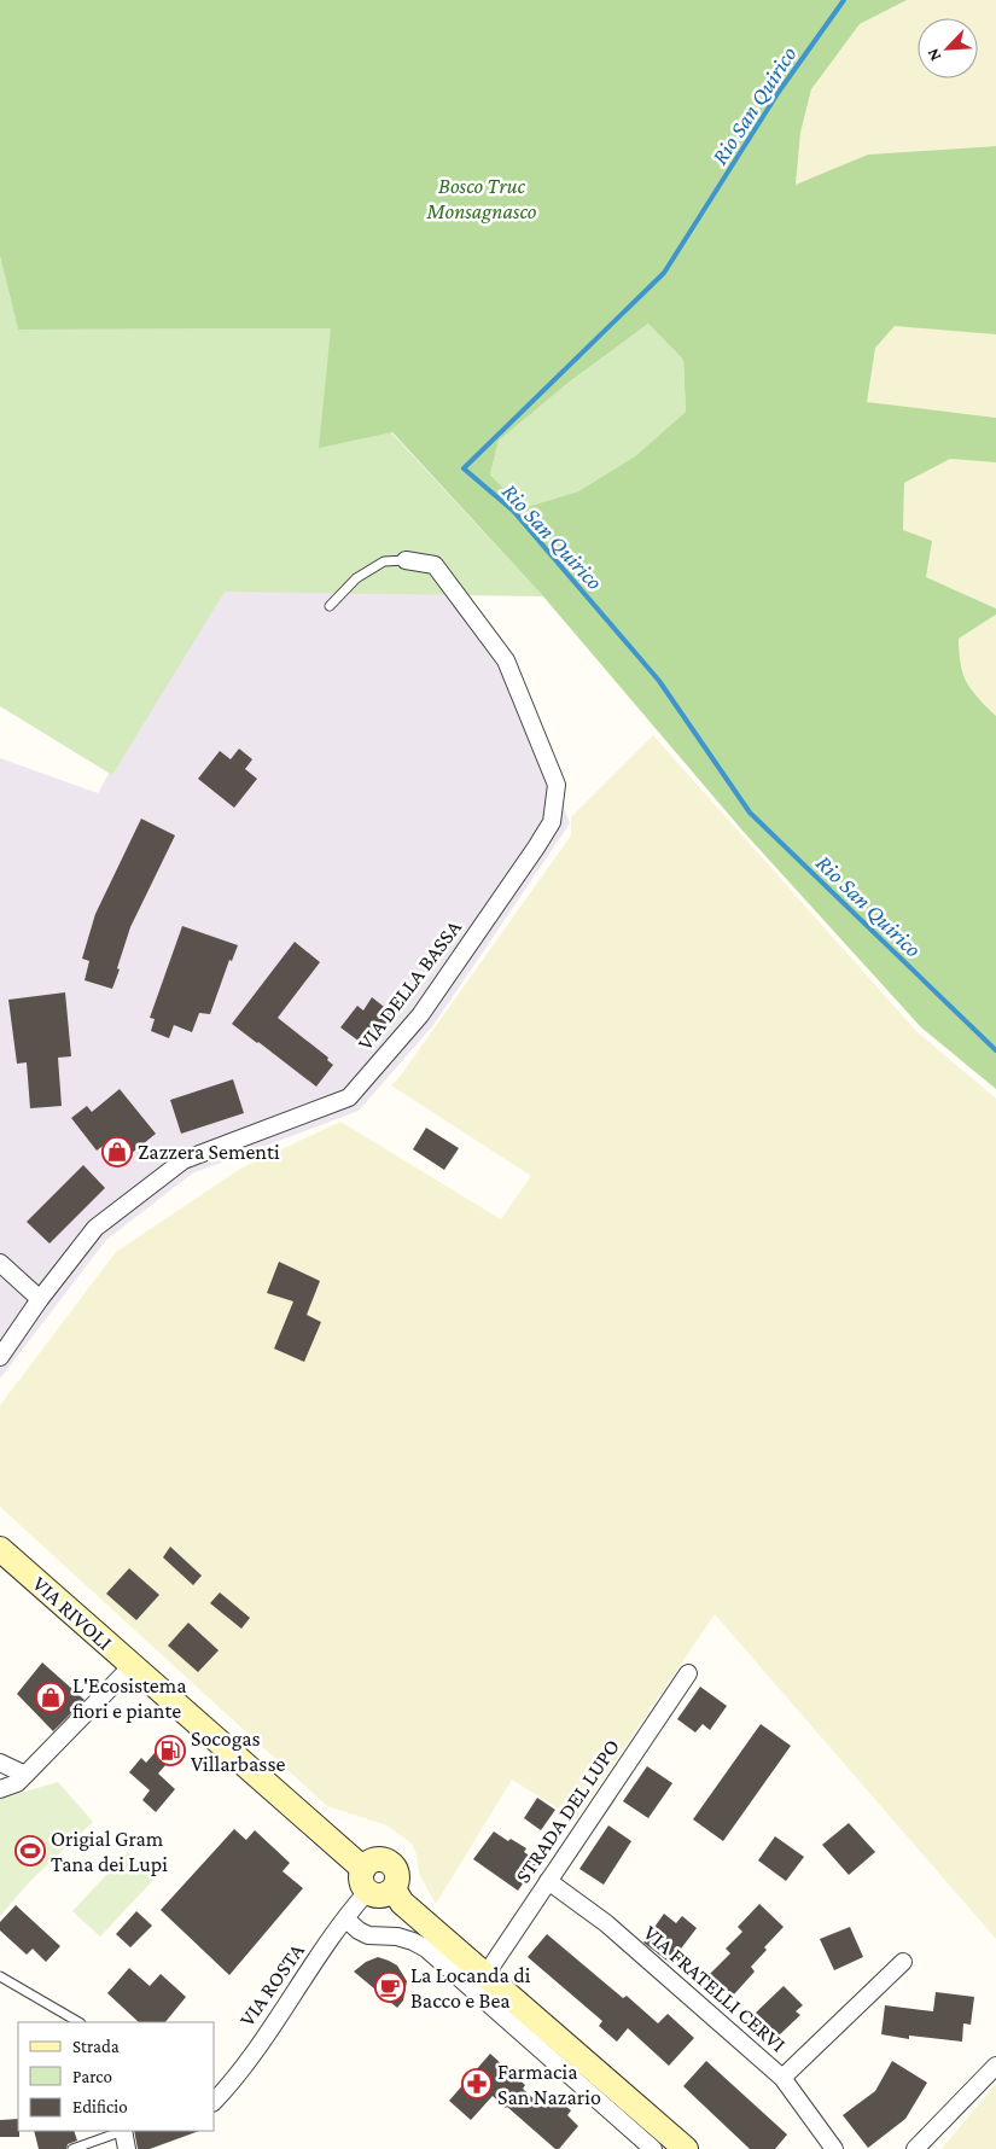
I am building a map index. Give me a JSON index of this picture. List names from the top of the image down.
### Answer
{
  "streets": {
    "street": [
      "VIA DELLA BASSA",
      "VIA RIVOLI",
      "STRADA DEL LUPO",
      "VIA ROSTA",
      "VIA FRATELLI CERVI"
    ]
  },
  "crossings": [
    ["VIA RIVOLI", "VIA ROSTA"],
    ["STRADA DEL LUPO", "VIA FRATELLI CERVI"]
  ],
  "water": ["Rio San Quirico"],
  "parks": ["Bosco Truc Monsagnasco"],
  "places": {
    "shop": ["Zazzera Sementi", "L'Ecosistema fiori e piante"],
    "fuel station": ["Socogas Villarbasse"],
    "sports": ["Origial Gram Tana dei Lupi"],
    "cafe": ["La Locanda di Bacco e Bea"],
    "pharmacy": ["Farmacia San Nazario"]
  },
  "legend": ["Strada", "Parco", "Edificio"],
  "north": "bottom left"
}
